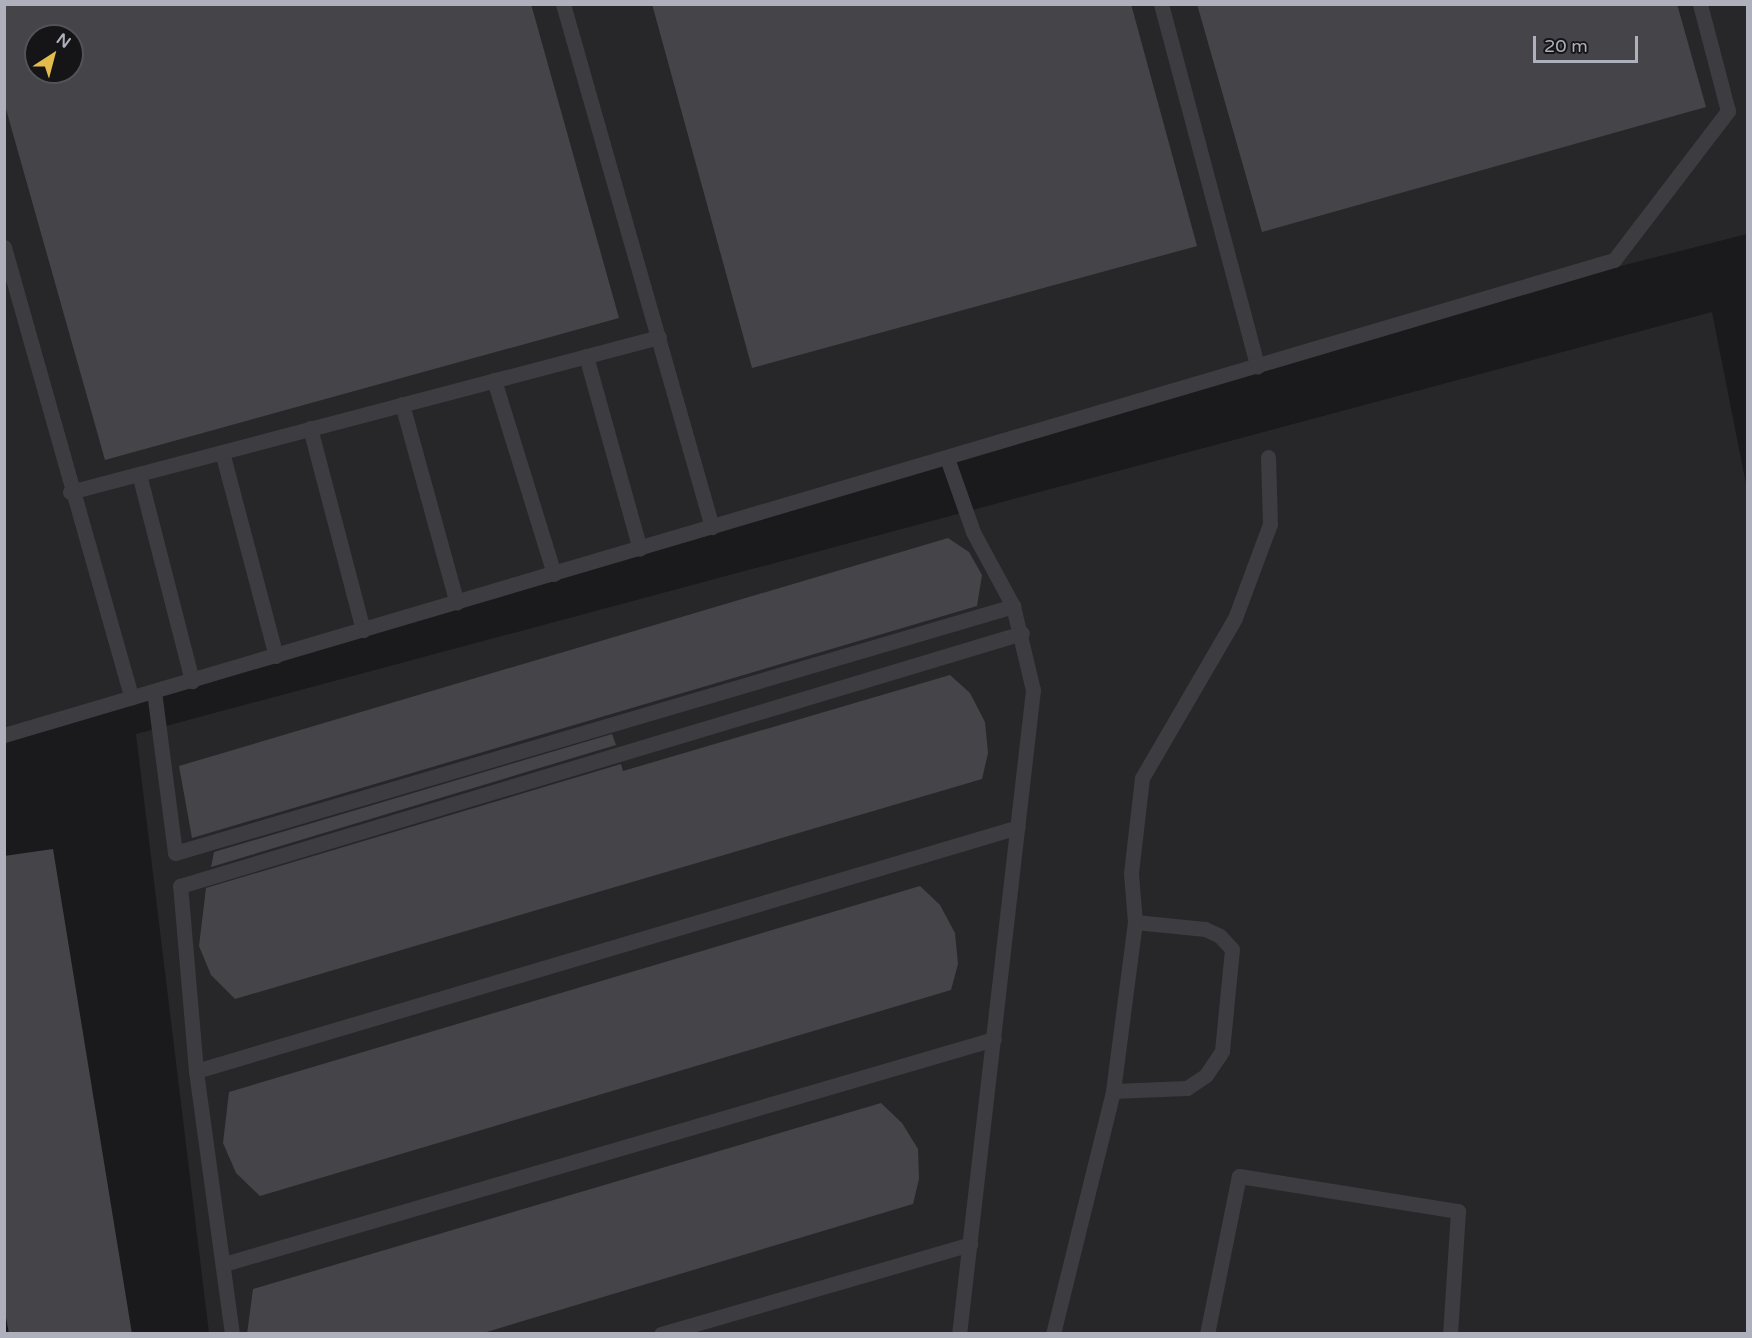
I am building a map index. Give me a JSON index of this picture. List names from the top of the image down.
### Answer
{
  "scale_bar": "20 m",
  "north": "top right"
}
